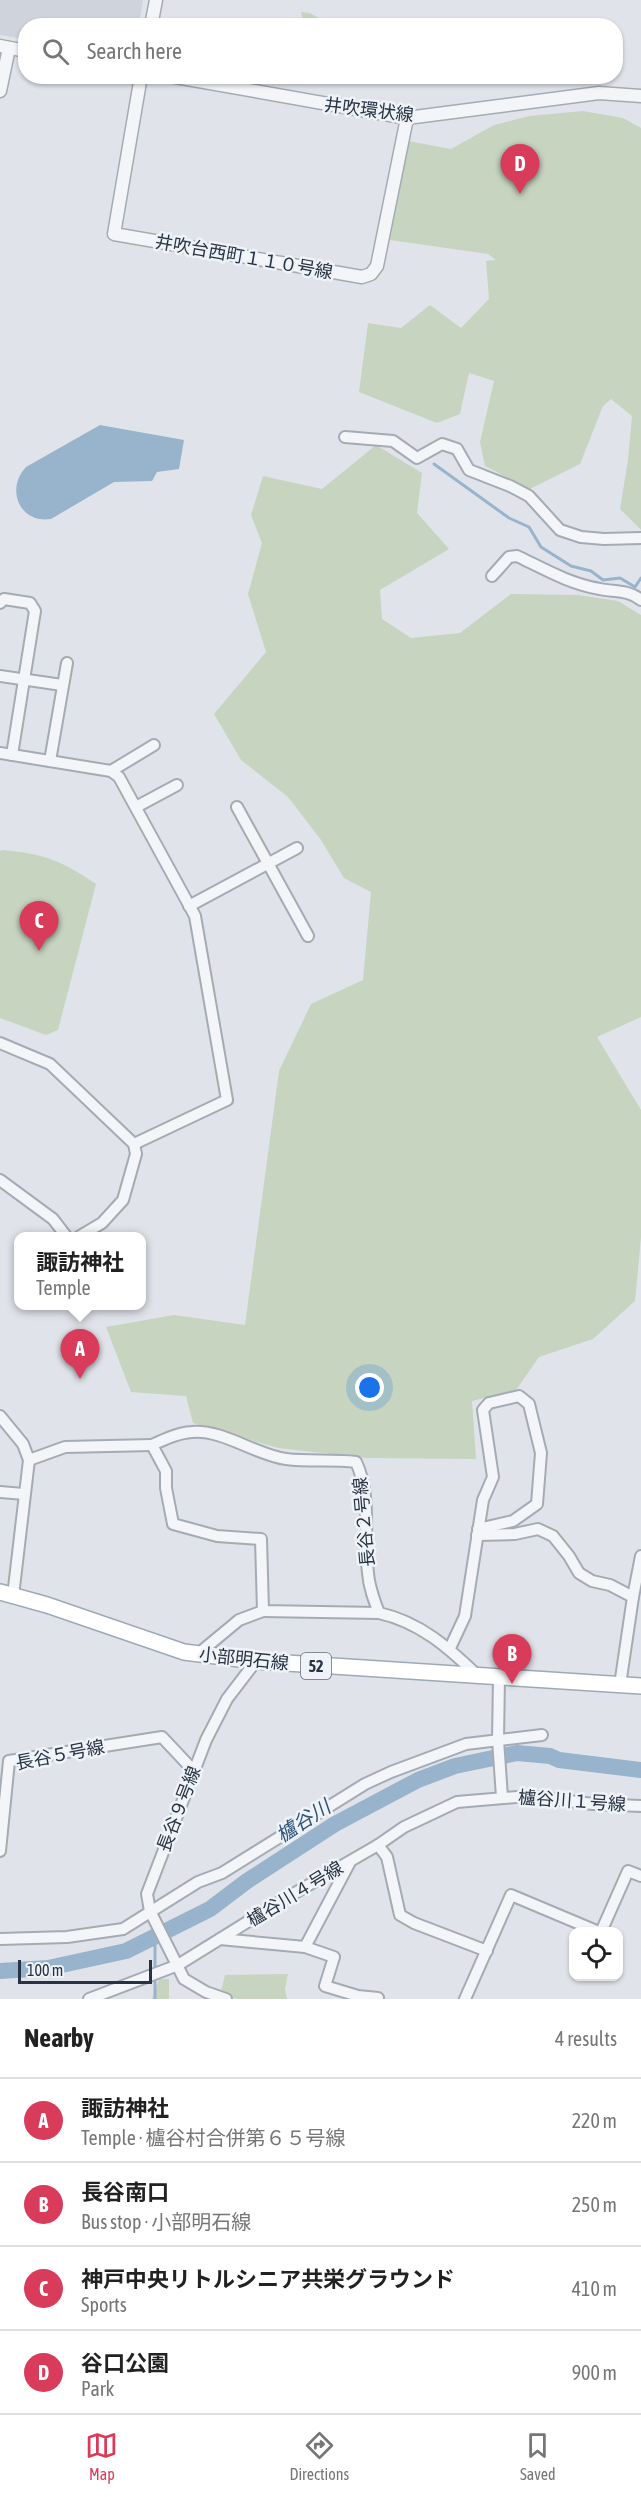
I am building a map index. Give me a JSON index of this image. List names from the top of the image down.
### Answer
{
  "streets": {
    "main road": ["小部明石線", "52"],
    "street": [
      "井吹環状線",
      "井吹台西町１１０号線",
      "長谷２号線",
      "長谷５号線",
      "櫨谷川１号線",
      "長谷９号線",
      "櫨谷川４号線"
    ]
  },
  "crossings": [
    ["井吹環状線", "井吹台西町１１０号線"],
    ["小部明石線", "長谷９号線"],
    ["長谷５号線", "長谷９号線"],
    ["櫨谷川１号線", "櫨谷川４号線"]
  ],
  "water": ["櫨谷川"],
  "scale_bar": "100 m",
  "page": {
    "search": "Search here",
    "pins": [
      "D",
      "C",
      "A",
      "B"
    ],
    "popup": ["諏訪神社", "Temple"],
    "scale": "100 m",
    "heading": ["Nearby", "4 results"],
    "list": [
      {
        "mark": "A",
        "name": "諏訪神社",
        "note": "Temple · 櫨谷村合併第６５号線",
        "value": "220 m"
      },
      {
        "mark": "B",
        "name": "長谷南口",
        "note": "Bus stop · 小部明石線",
        "value": "250 m"
      },
      {
        "mark": "C",
        "name": "神戸中央リトルシニア共栄グラウンド",
        "note": "Sports",
        "value": "410 m"
      },
      {
        "mark": "D",
        "name": "谷口公園",
        "note": "Park",
        "value": "900 m"
      }
    ],
    "nav": ["Map", "Directions", "Saved"]
  }
}
